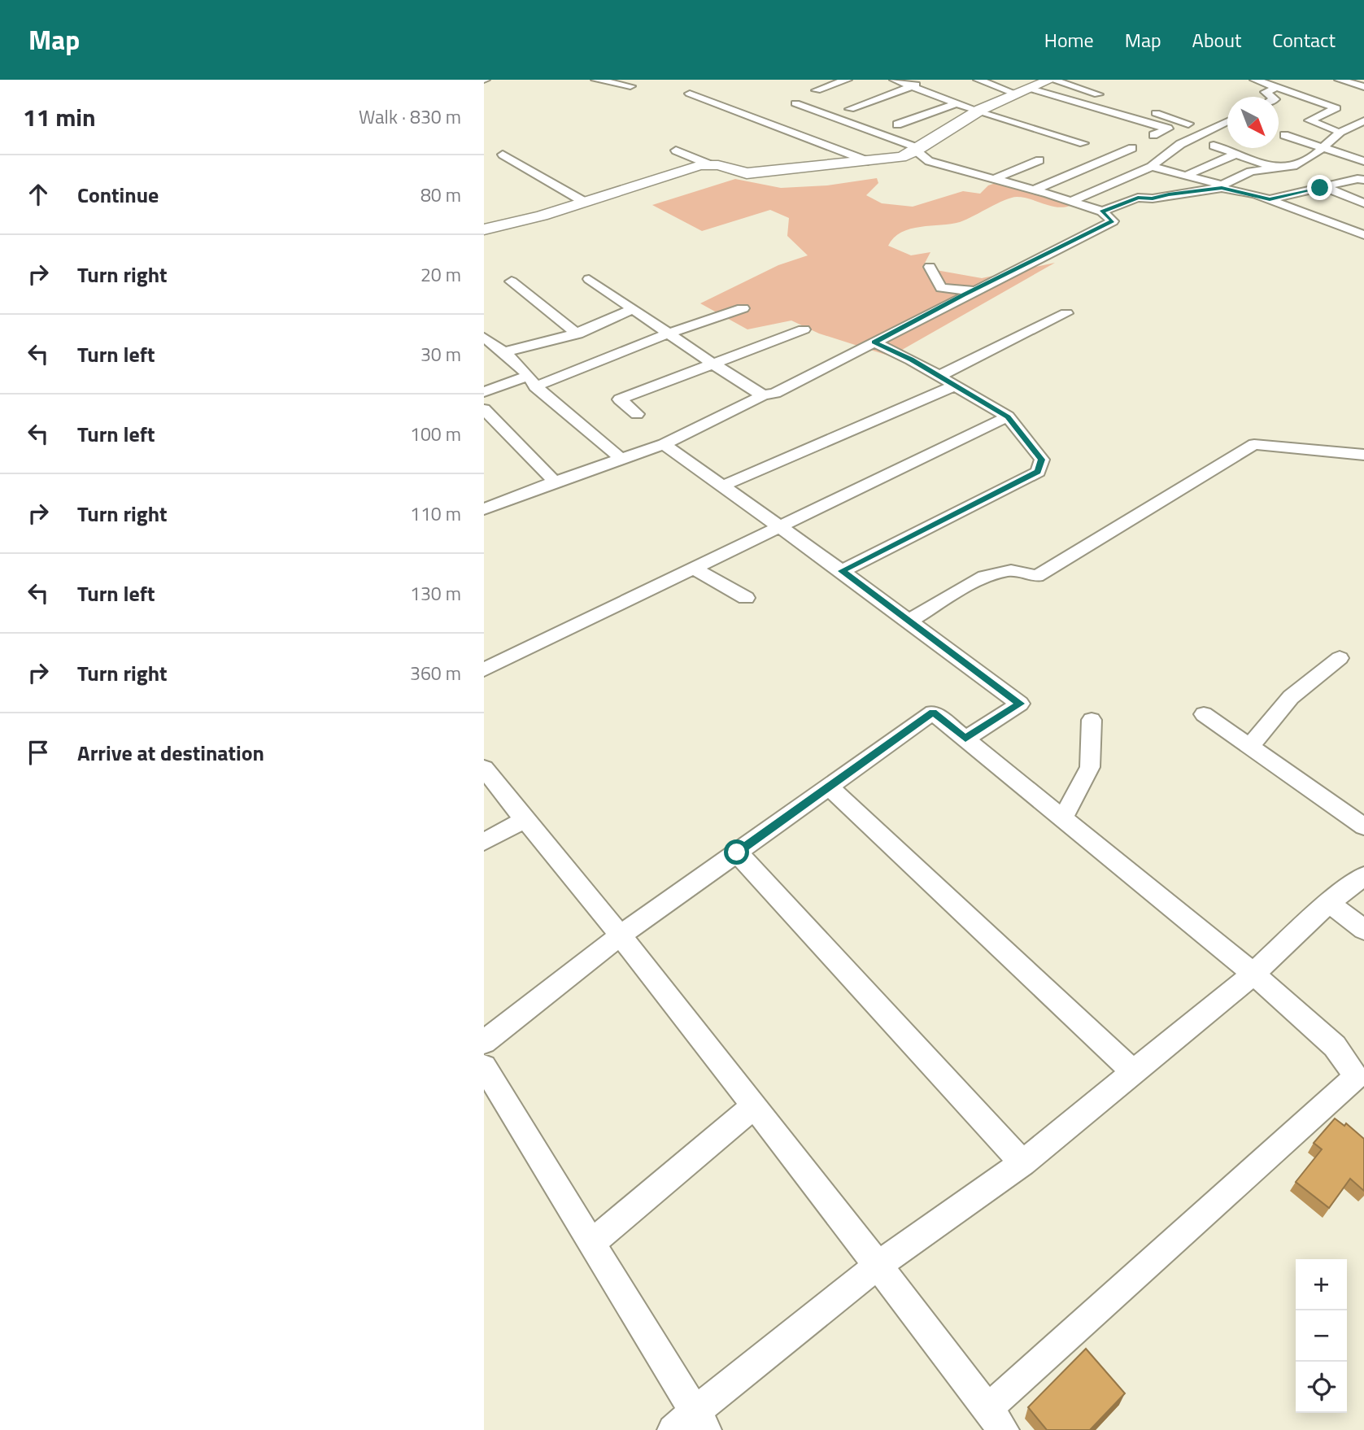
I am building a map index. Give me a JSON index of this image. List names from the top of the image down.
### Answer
{
  "north": "bottom right",
  "page": {
    "header": "Map",
    "nav": [
      "Home",
      "Map",
      "About",
      "Contact"
    ],
    "heading": ["11 min", "Walk · 830 m"],
    "list": [
      ["Continue", "80 m"],
      ["Turn right", "20 m"],
      ["Turn left", "30 m"],
      ["Turn left", "100 m"],
      ["Turn right", "110 m"],
      ["Turn left", "130 m"],
      ["Turn right", "360 m"],
      "Arrive at destination"
    ],
    "map_buttons": ["+", "−"]
  }
}
